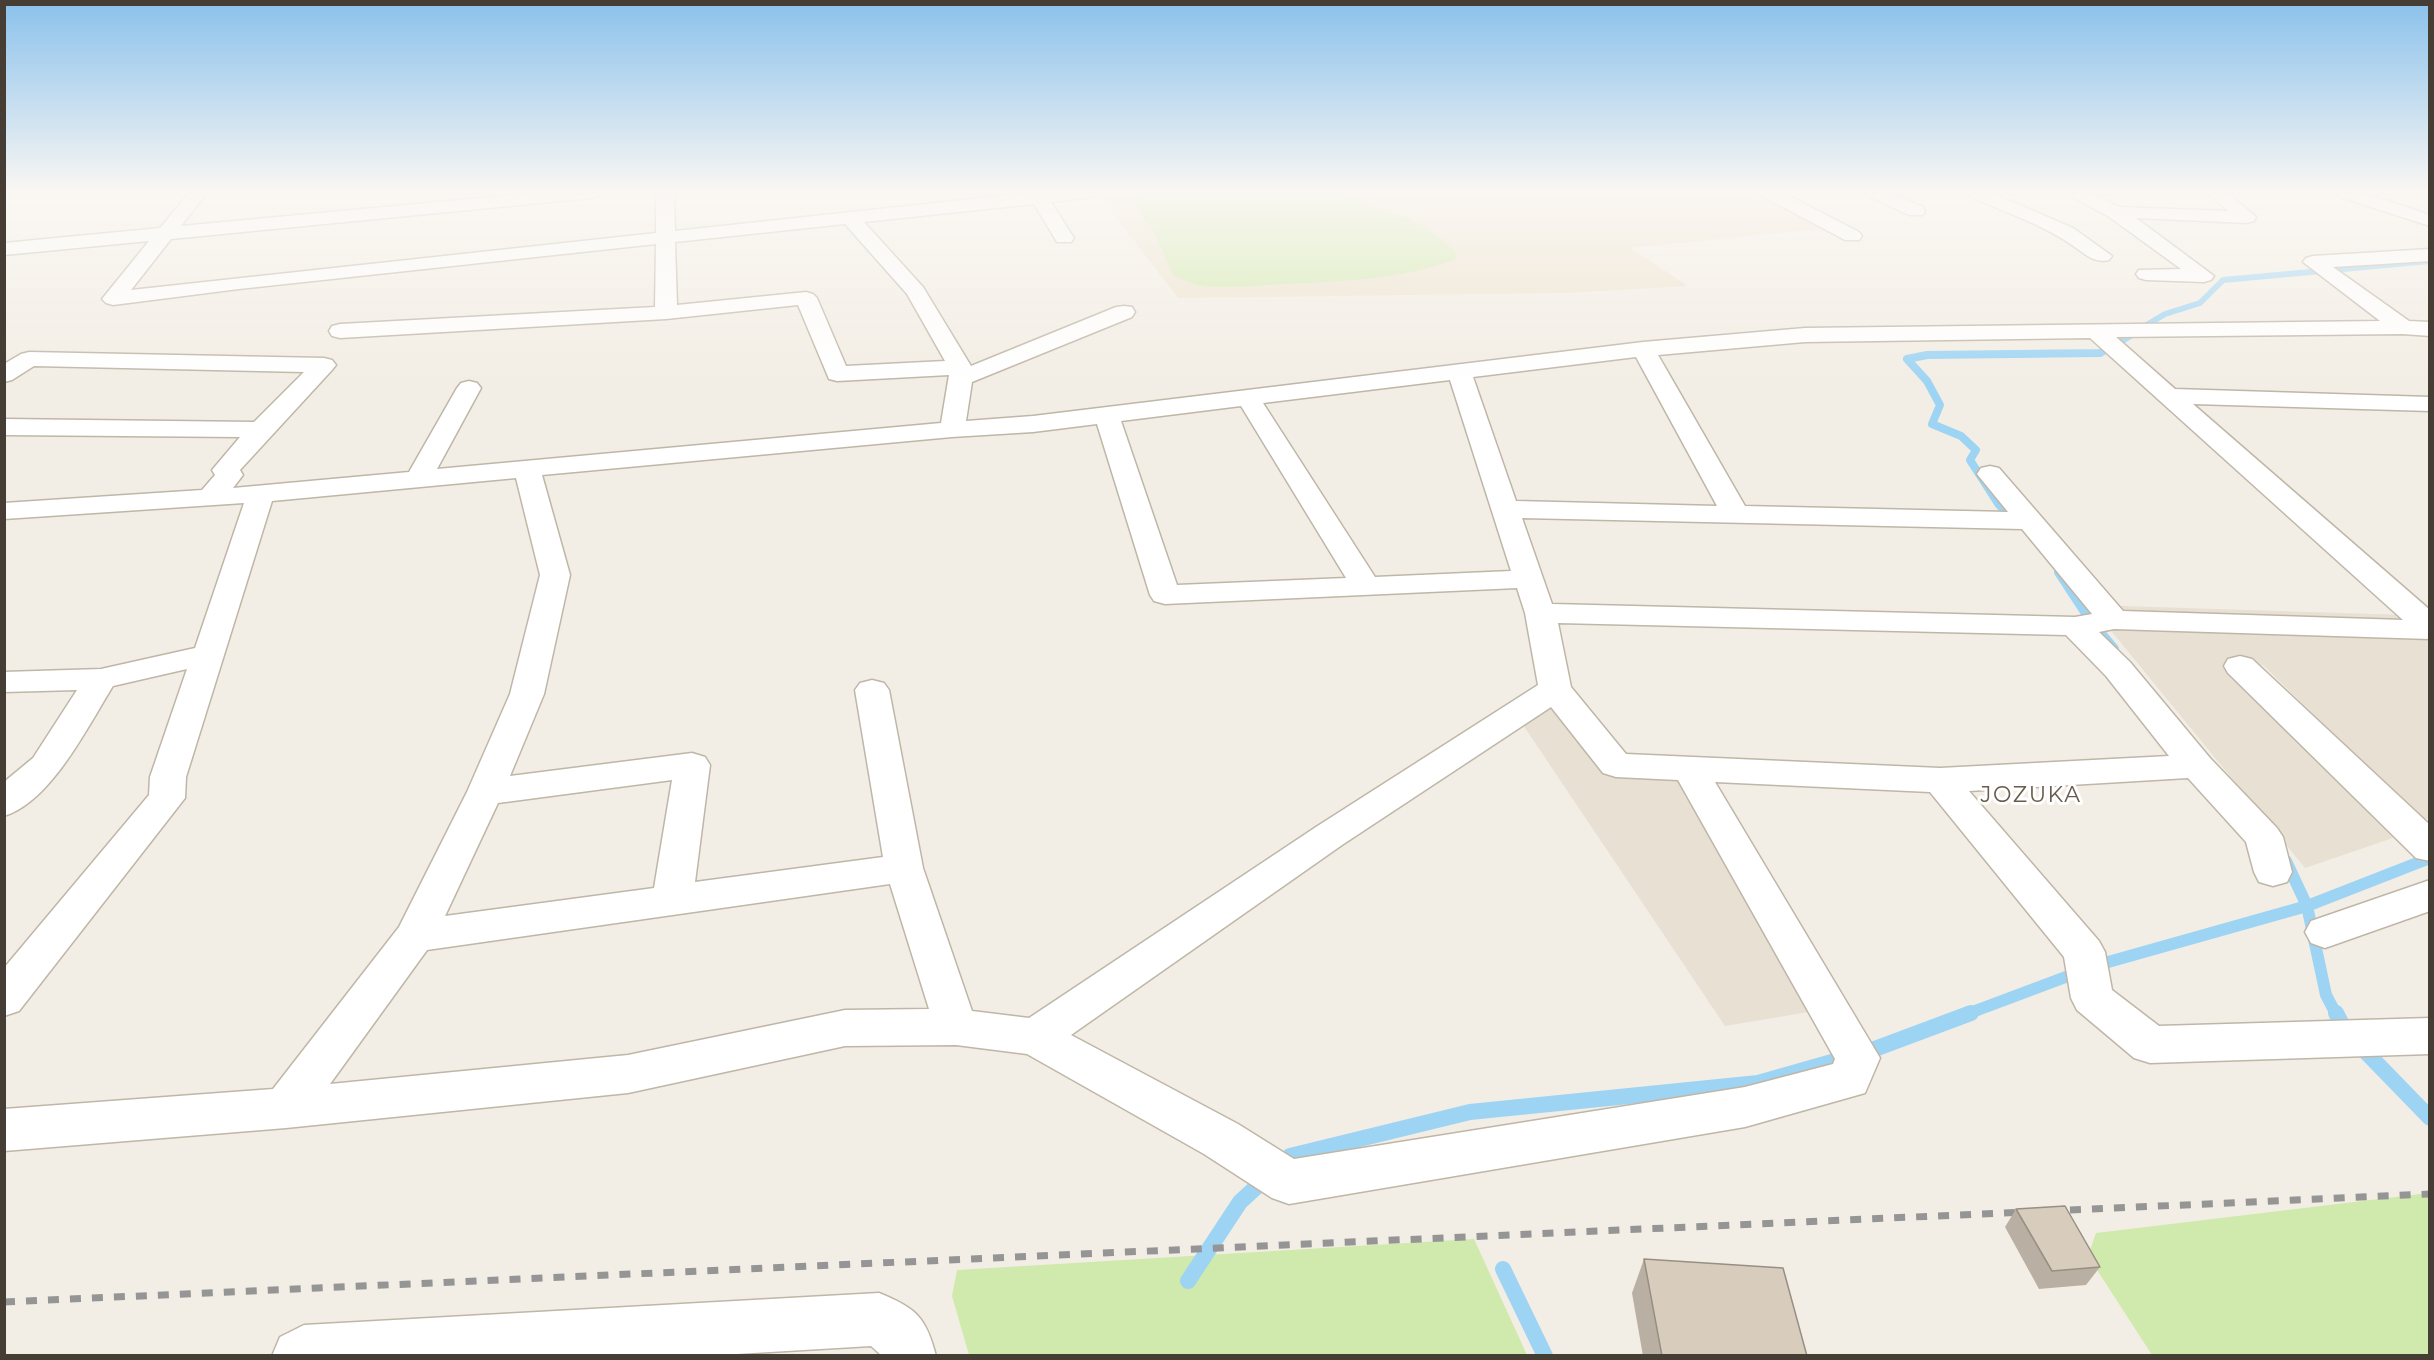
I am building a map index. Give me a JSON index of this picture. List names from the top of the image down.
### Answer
{
  "districts": ["JOZUKA"]
}
